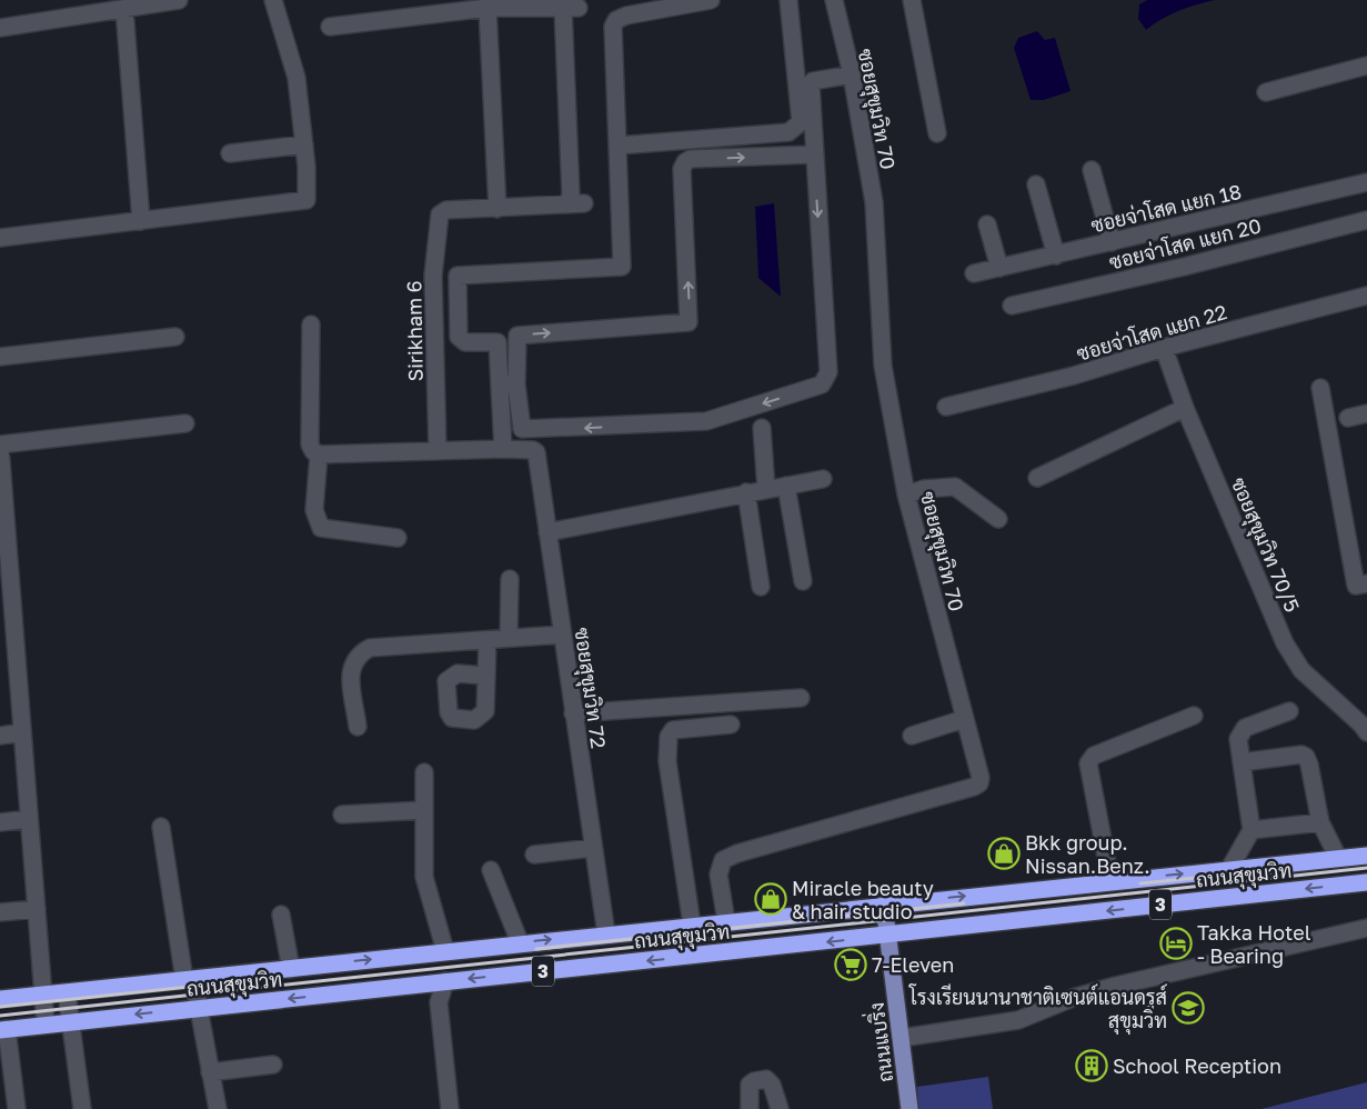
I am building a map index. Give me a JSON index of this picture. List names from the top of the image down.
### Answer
{
  "streets": {
    "highway": ["ถนนสุขุมวิท", "3"],
    "main road": ["ถนนแบริ่ง"],
    "street": [
      "ซอยสุขุมวิท 70",
      "ซอยจ่าโสด แยก 18",
      "ซอยจ่าโสด แยก 20",
      "Sirikham 6",
      "ซอยจ่าโสด แยก 22",
      "ซอยสุขุมวิท 70/5",
      "ซอยสุขุมวิท 72"
    ]
  },
  "crossings": [
    ["ซอยสุขุมวิท 70", "ถนนสุขุมวิท"],
    ["ซอยจ่าโสด แยก 22", "ซอยสุขุมวิท 70/5"],
    ["ซอยสุขุมวิท 72", "ถนนสุขุมวิท"],
    ["ถนนสุขุมวิท", "ถนนแบริ่ง"]
  ],
  "places": {
    "shop": ["Bkk group. Nissan.Benz.", "Miracle beauty & hair studio"],
    "hotel": ["Takka Hotel - Bearing"],
    "supermarket": ["7-Eleven"],
    "school or university": ["โรงเรียนนานาชาติเซนต์แอนดรูส์ สุขุมวิท"],
    "building": ["School Reception"]
  }
}
